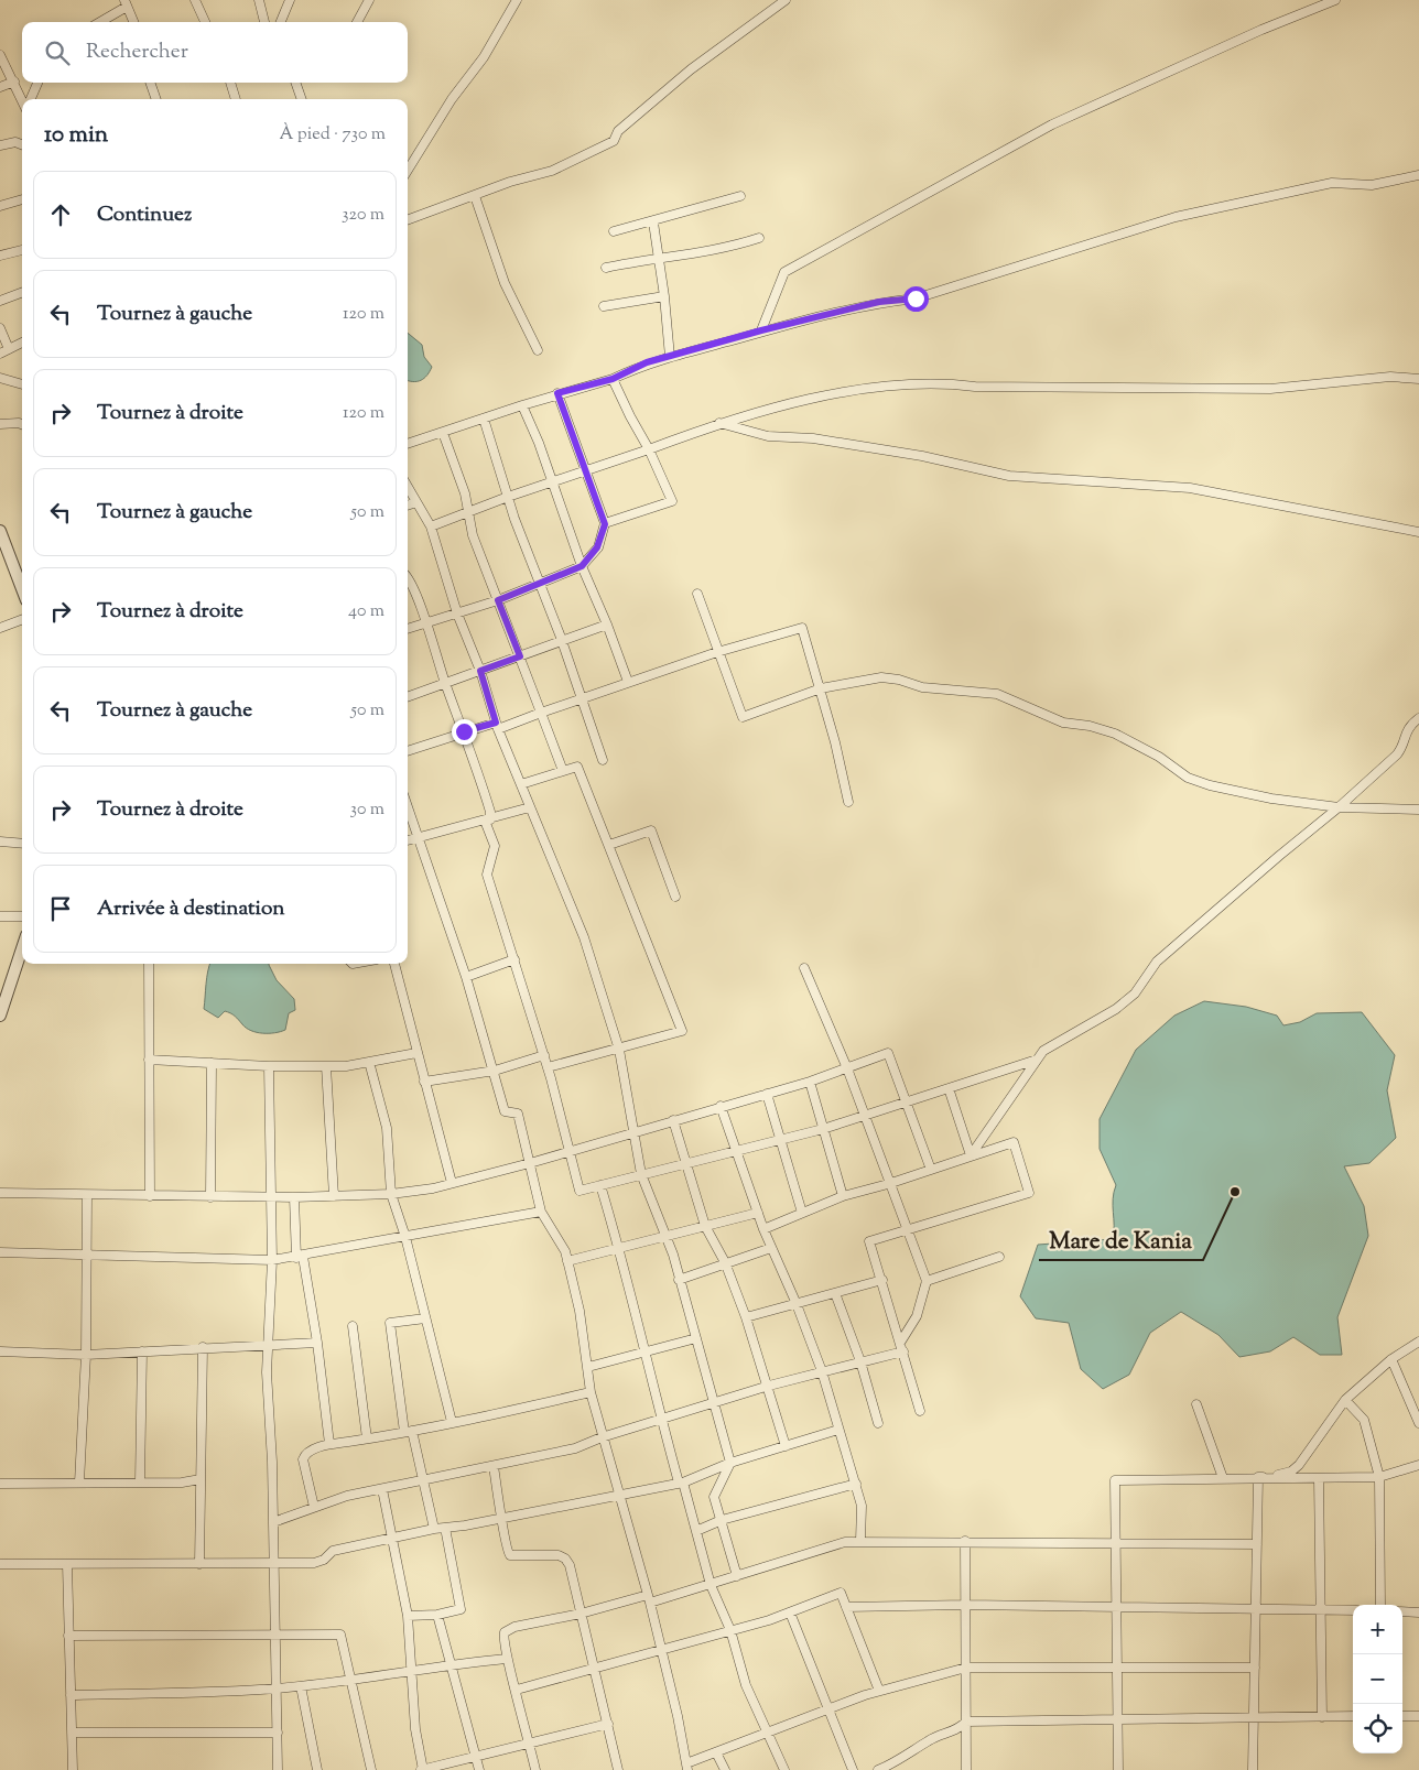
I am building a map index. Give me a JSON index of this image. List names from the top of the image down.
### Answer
{
  "places": ["Mare de Kania"],
  "page": {
    "search": "Rechercher",
    "heading": ["10 min", "À pied · 730 m"],
    "list": [
      ["Continuez", "320 m"],
      ["Tournez à gauche", "120 m"],
      ["Tournez à droite", "120 m"],
      ["Tournez à gauche", "50 m"],
      ["Tournez à droite", "40 m"],
      ["Tournez à gauche", "50 m"],
      ["Tournez à droite", "30 m"],
      "Arrivée à destination"
    ],
    "map_buttons": ["+", "−"]
  }
}
